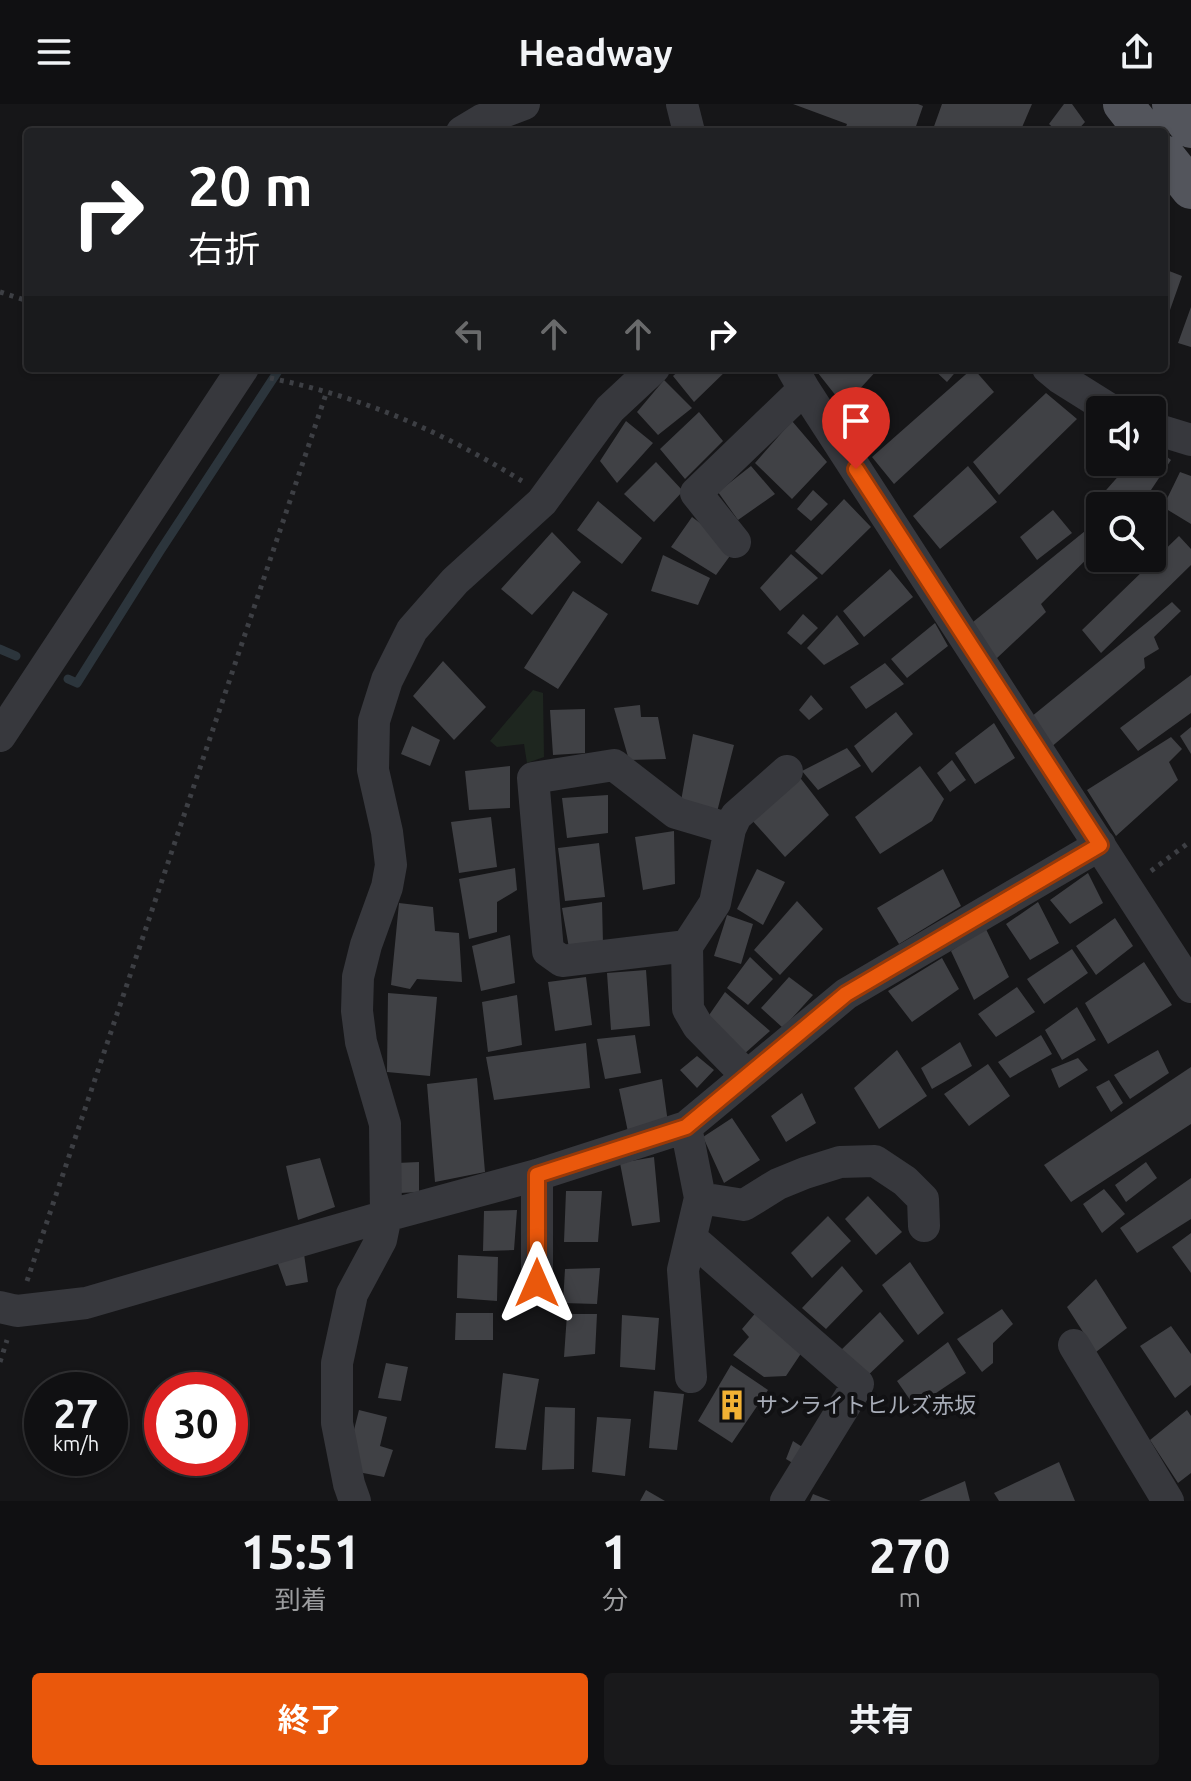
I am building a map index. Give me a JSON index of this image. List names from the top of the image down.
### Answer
{
  "places": {
    "building": ["サンライトヒルズ赤坂"]
  },
  "page": {
    "header": "Headway",
    "turn": ["20 m", "右折"],
    "speed": "27 km/h",
    "limit": "30",
    "eta": [
      "15:51",
      "到着",
      "1",
      "分",
      "270",
      "m"
    ],
    "buttons": ["終了", "共有"]
  }
}
